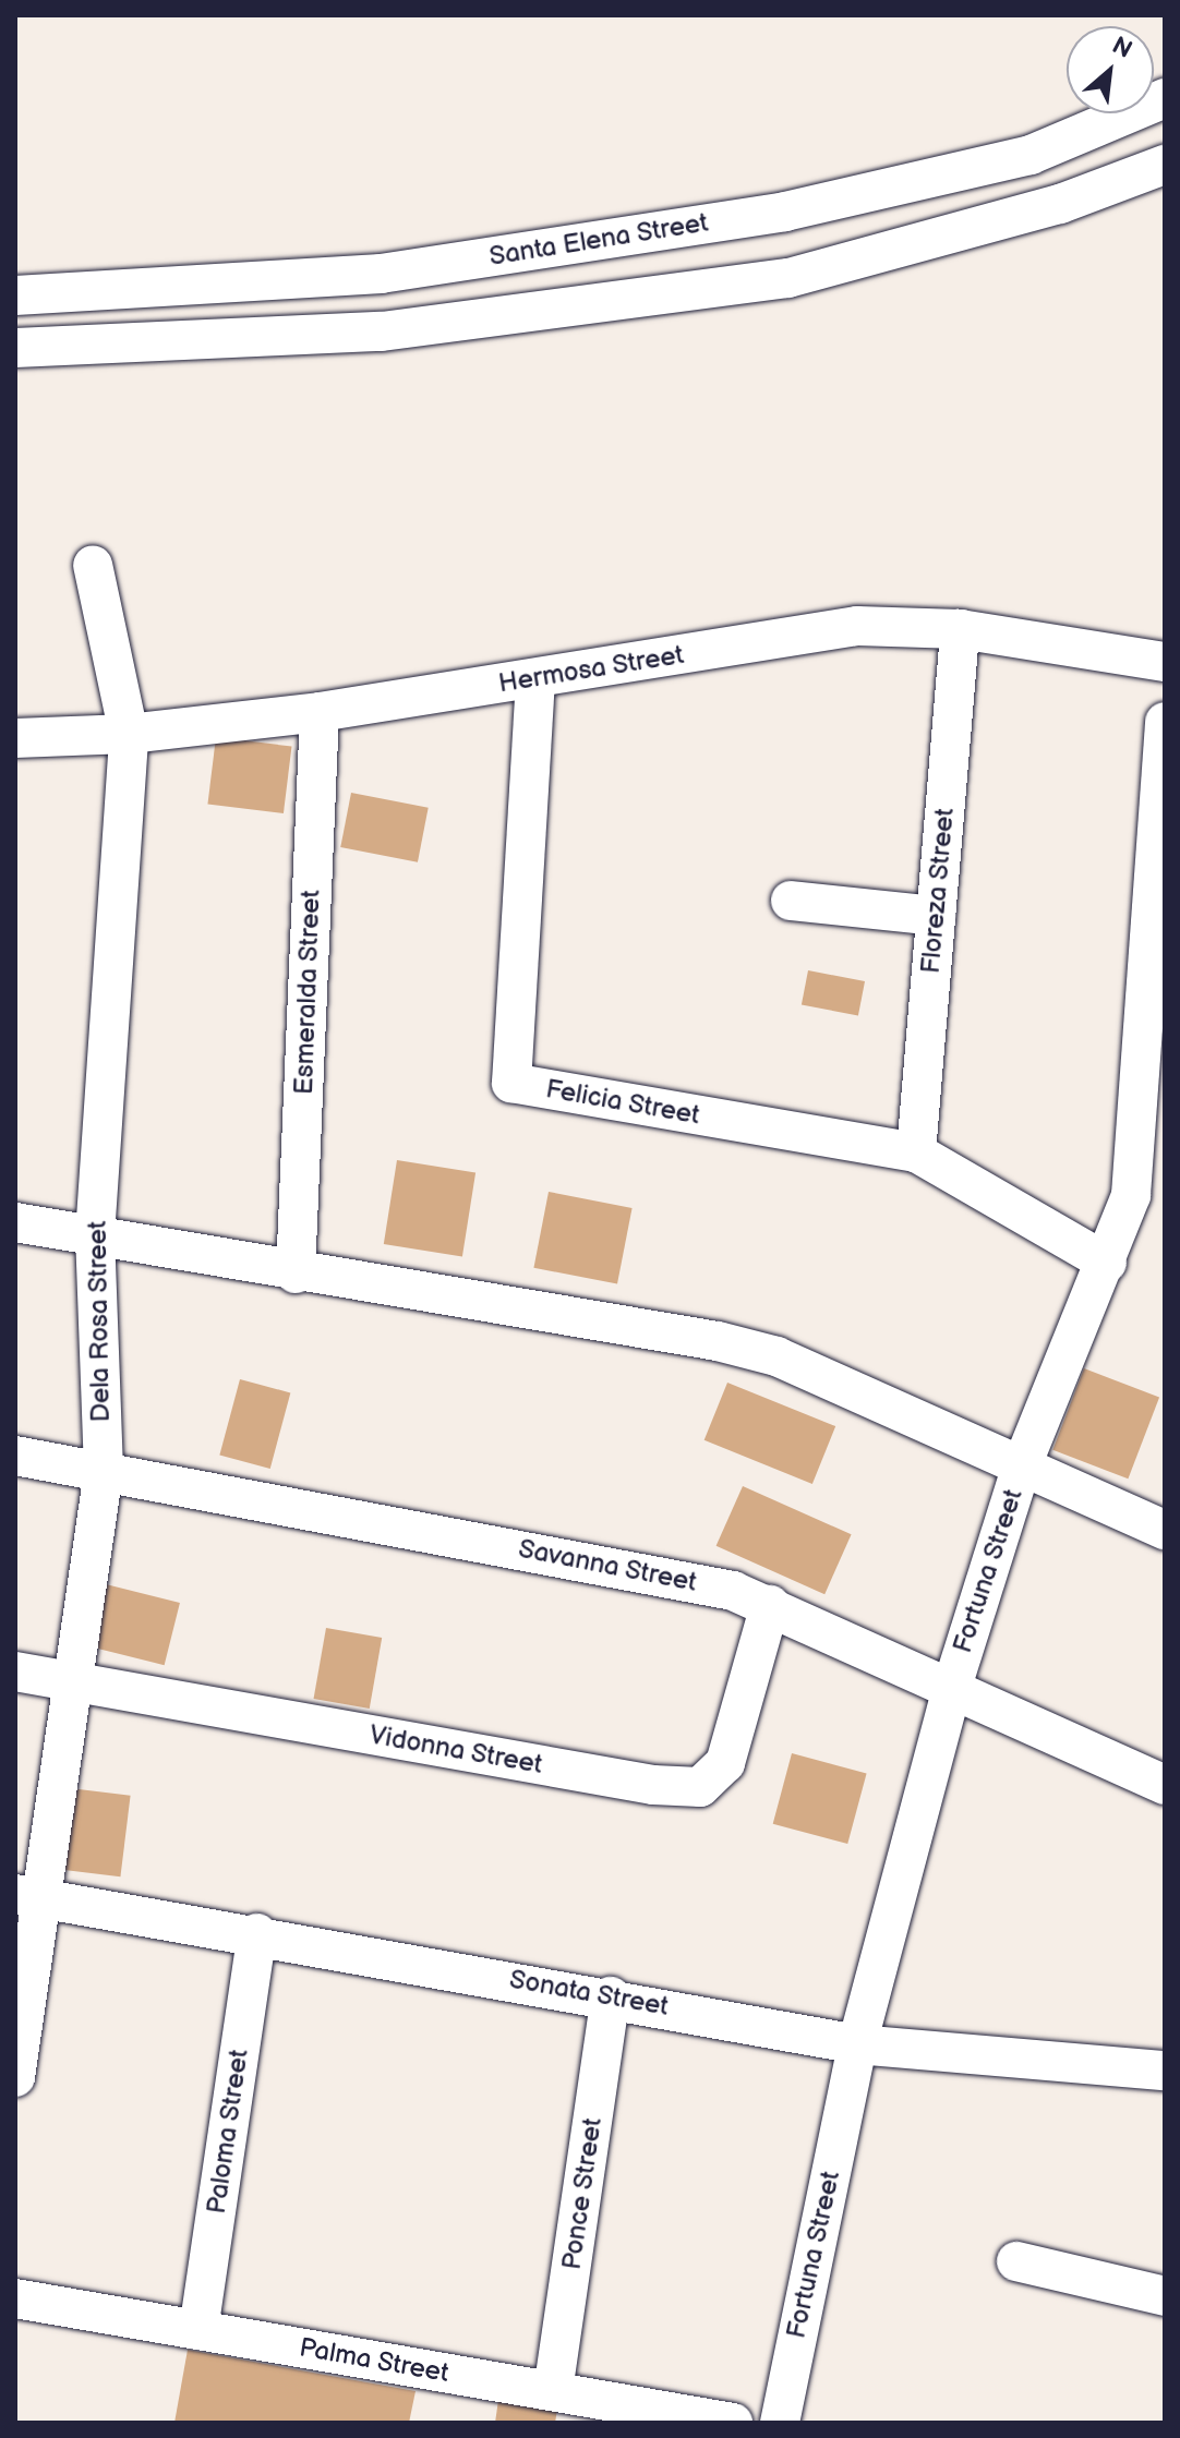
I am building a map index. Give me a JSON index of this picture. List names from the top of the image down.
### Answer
{
  "streets": {
    "street": [
      "Santa Elena Street",
      "Hermosa Street",
      "Floreza Street",
      "Esmeralda Street",
      "Felicia Street",
      "Dela Rosa Street",
      "Savanna Street",
      "Fortuna Street",
      "Vidonna Street",
      "Sonata Street",
      "Paloma Street",
      "Ponce Street",
      "Palma Street"
    ]
  },
  "crossings": [
    ["Hermosa Street", "Floreza Street"],
    ["Hermosa Street", "Esmeralda Street"],
    ["Hermosa Street", "Felicia Street"],
    ["Hermosa Street", "Dela Rosa Street"],
    ["Floreza Street", "Felicia Street"],
    ["Felicia Street", "Fortuna Street"],
    ["Dela Rosa Street", "Savanna Street"],
    ["Dela Rosa Street", "Vidonna Street"],
    ["Dela Rosa Street", "Sonata Street"],
    ["Savanna Street", "Fortuna Street"],
    ["Savanna Street", "Vidonna Street"],
    ["Fortuna Street", "Sonata Street"],
    ["Sonata Street", "Paloma Street"],
    ["Sonata Street", "Ponce Street"],
    ["Paloma Street", "Palma Street"],
    ["Ponce Street", "Palma Street"]
  ],
  "north": "top right"
}
